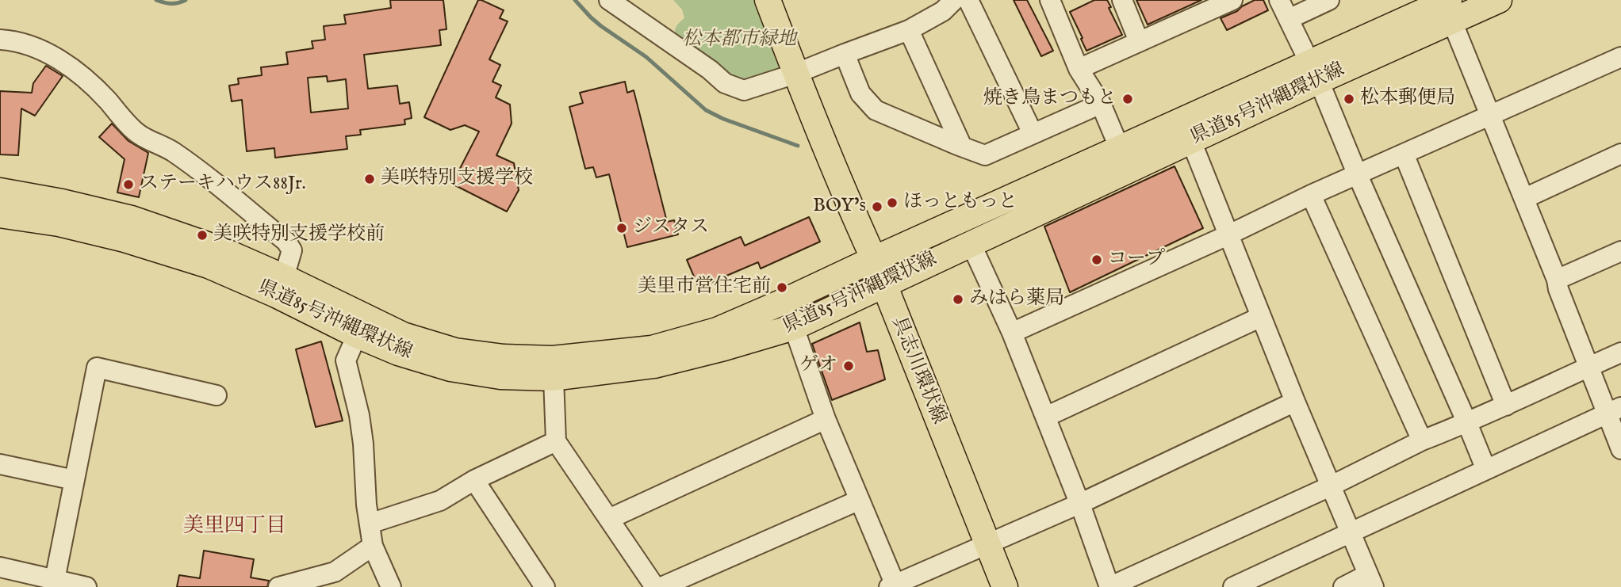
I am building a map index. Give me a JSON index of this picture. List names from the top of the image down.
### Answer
{
  "streets": {
    "main road": ["県道85号沖縄環状線", "具志川環状線"]
  },
  "crossings": [
    ["県道85号沖縄環状線", "具志川環状線"]
  ],
  "districts": ["美里四丁目"],
  "parks": ["松本都市緑地"],
  "places": [
    "焼き鳥まつもと",
    "松本郵便局",
    "美咲特別支援学校",
    "ステーキハウス88Jr.",
    "ほっともっと",
    "BOY's",
    "ジスタス",
    "美咲特別支援学校前",
    "コープ",
    "美里市営住宅前",
    "みはら薬局",
    "ゲオ"
  ]
}
